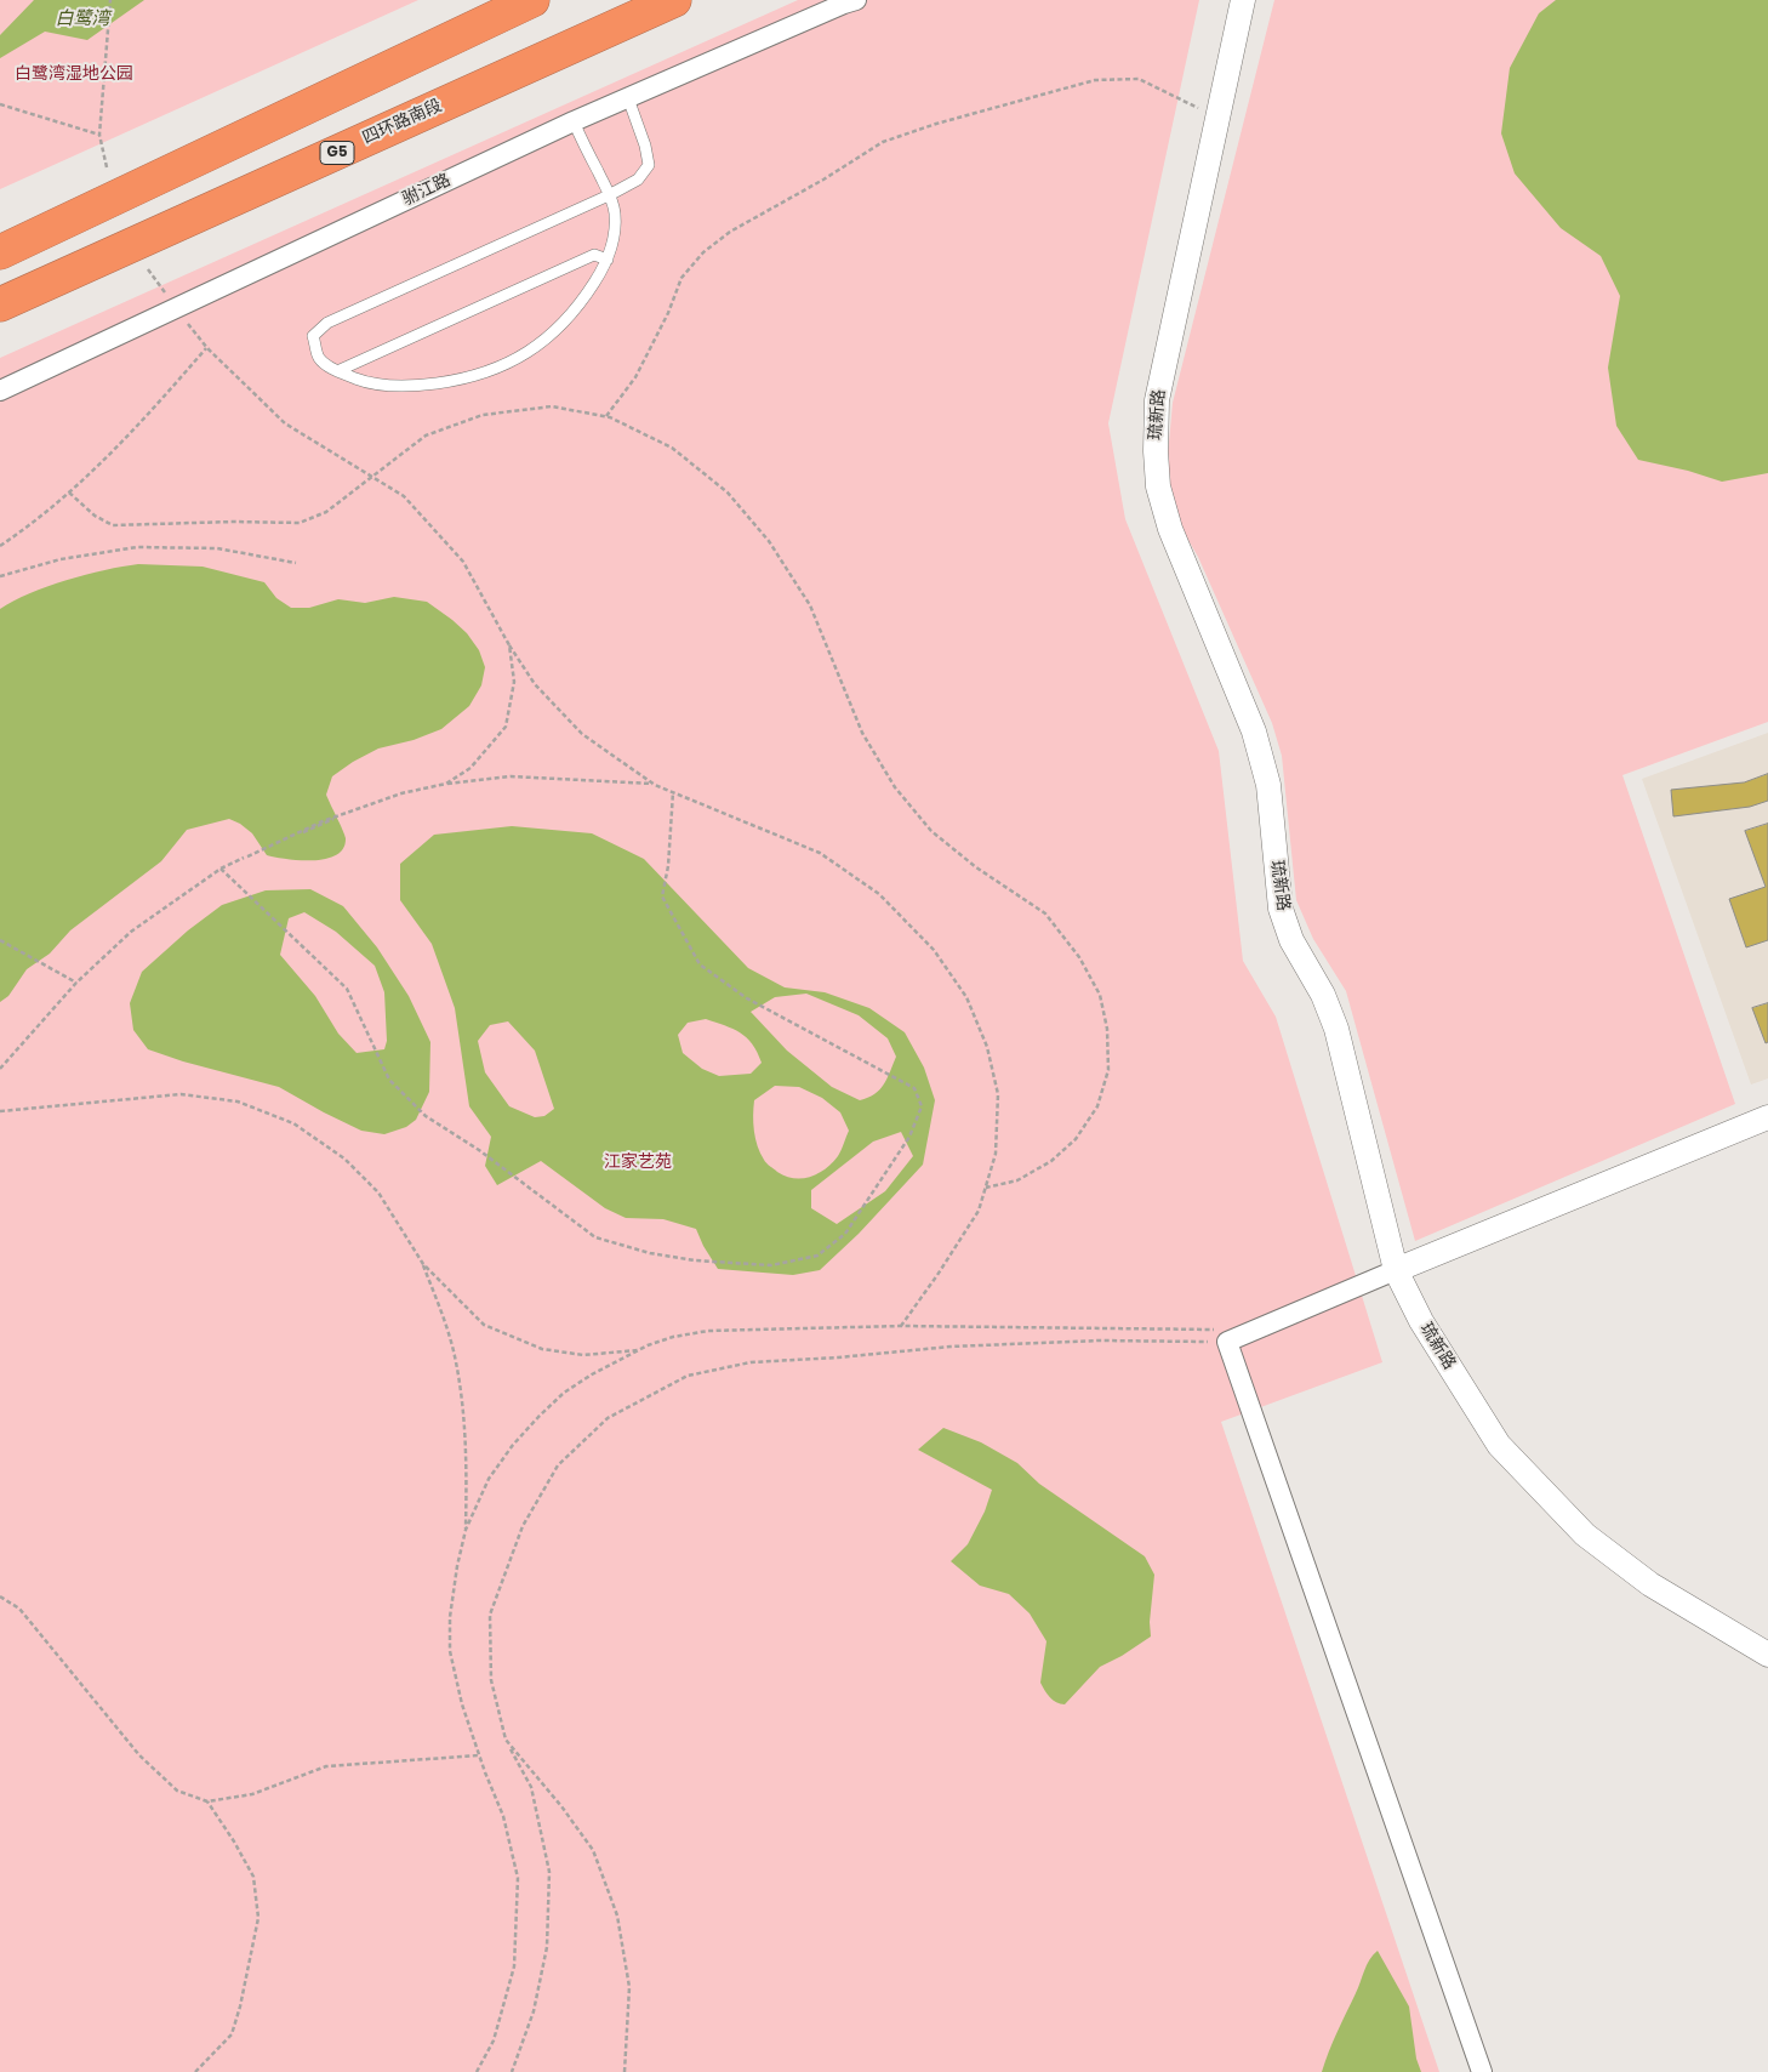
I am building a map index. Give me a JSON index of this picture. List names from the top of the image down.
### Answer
{
  "streets": {
    "highway": ["四环路南段", "G5"],
    "street": ["驸江路", "琉新路"]
  },
  "water": ["白鹭湾"],
  "parks": ["白鹭湾湿地公园", "江家艺苑"]
}
